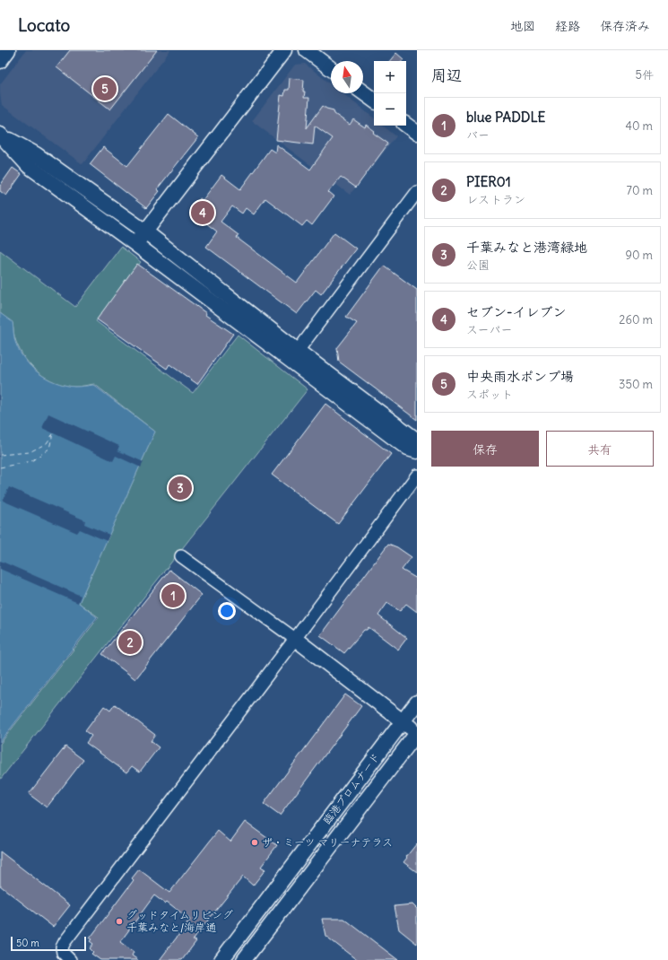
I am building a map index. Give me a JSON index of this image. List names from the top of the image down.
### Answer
{
  "streets": {
    "street": ["臨港プロムナード"]
  },
  "places": ["ザ・ミーツ マリーナテラス", "グッドタイムリビング 千葉みなと/海岸通"],
  "scale_bar": "50 m",
  "north": "top",
  "page": {
    "header": "Locato",
    "nav": ["地図", "経路", "保存済み"],
    "heading": ["周辺", "5件"],
    "map_buttons": ["+", "−"],
    "pins": [
      "5",
      "4",
      "3",
      "1",
      "2"
    ],
    "list": [
      {
        "mark": "1",
        "name": "blue PADDLE",
        "note": "バー",
        "value": "40 m"
      },
      {
        "mark": "2",
        "name": "PIER01",
        "note": "レストラン",
        "value": "70 m"
      },
      {
        "mark": "3",
        "name": "千葉みなと港湾緑地",
        "note": "公園",
        "value": "90 m"
      },
      {
        "mark": "4",
        "name": "セブン-イレブン",
        "note": "スーパー",
        "value": "260 m"
      },
      {
        "mark": "5",
        "name": "中央雨水ポンプ場",
        "note": "スポット",
        "value": "350 m"
      }
    ],
    "buttons": ["保存", "共有"],
    "scale": "50 m"
  }
}
